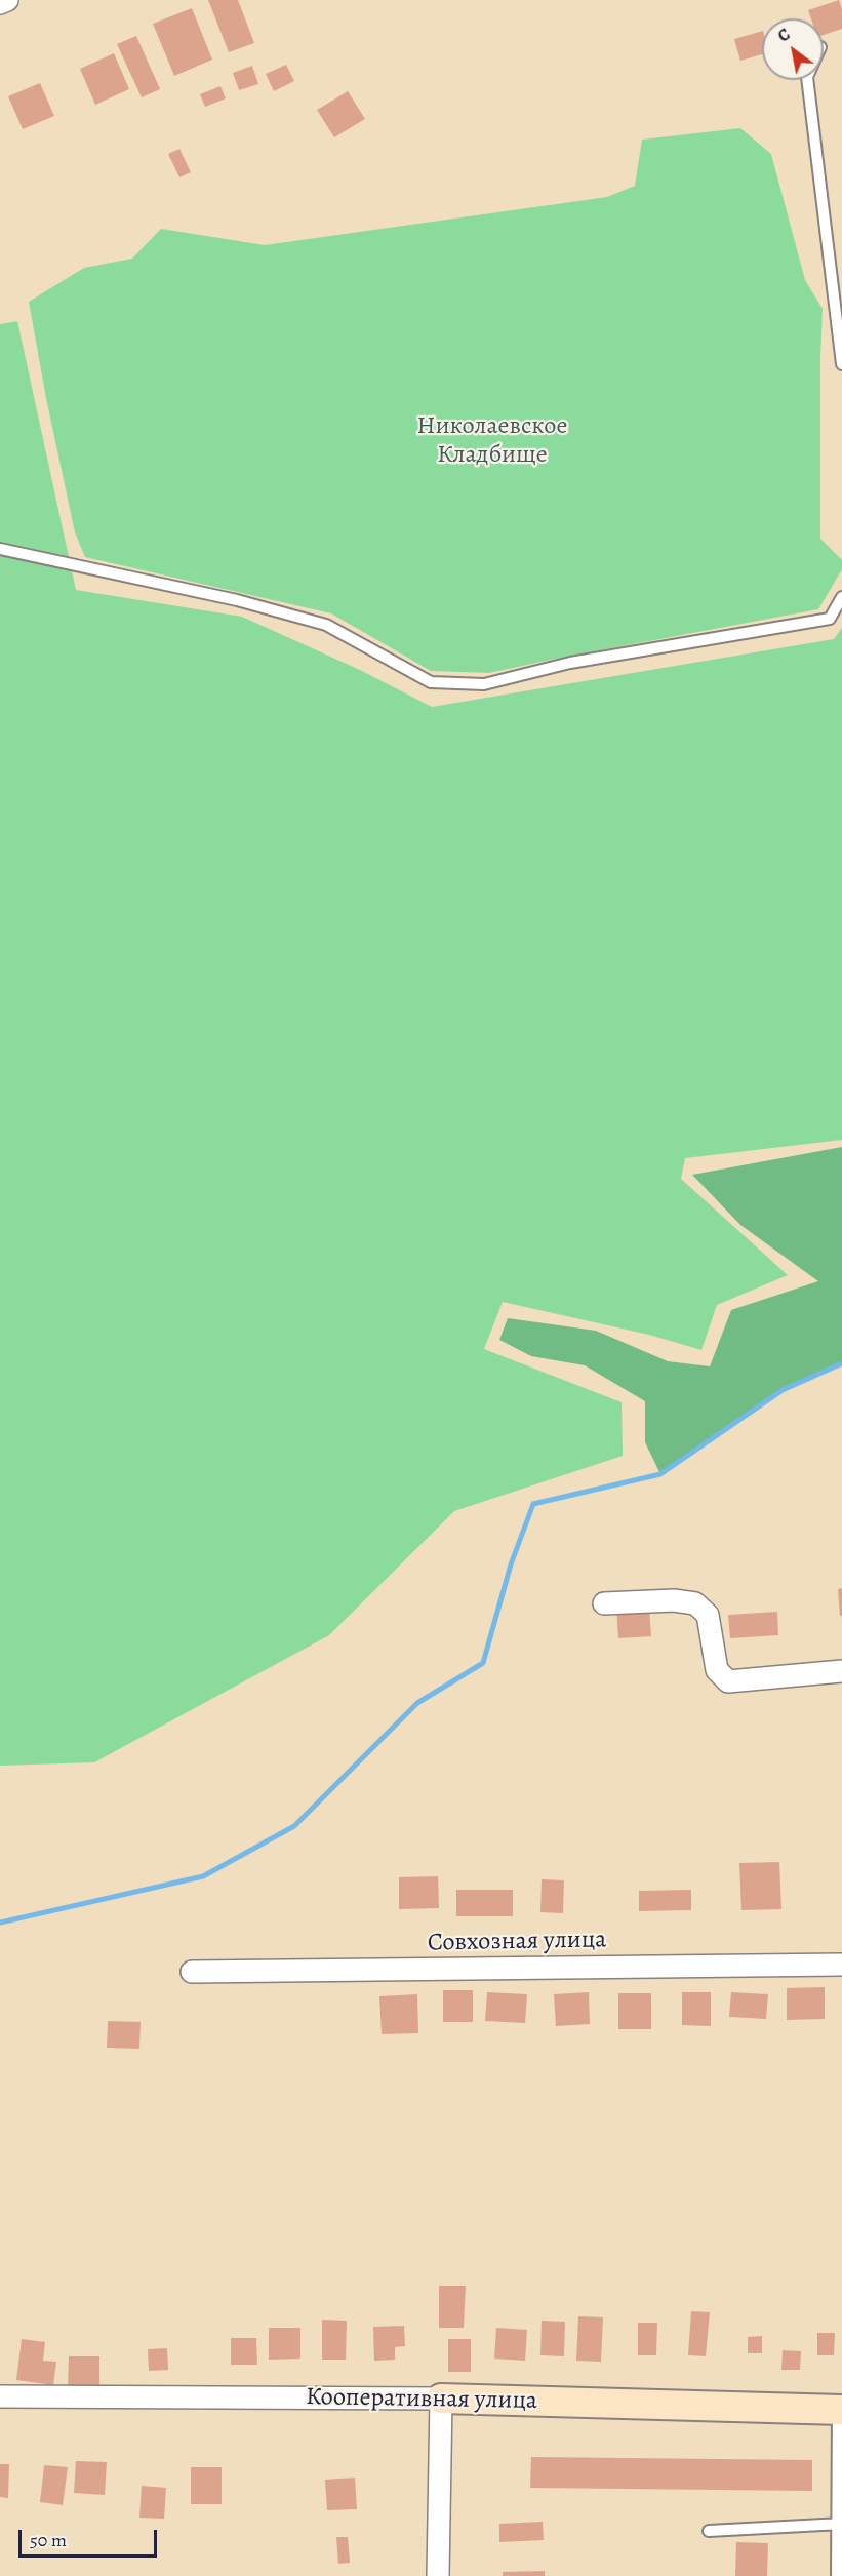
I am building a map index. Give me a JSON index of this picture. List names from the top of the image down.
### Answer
{
  "streets": {
    "street": ["Совхозная улица", "Кооперативная улица"]
  },
  "parks": ["Николаевское Кладбище"],
  "scale_bar": "50 m",
  "north": "top left"
}
